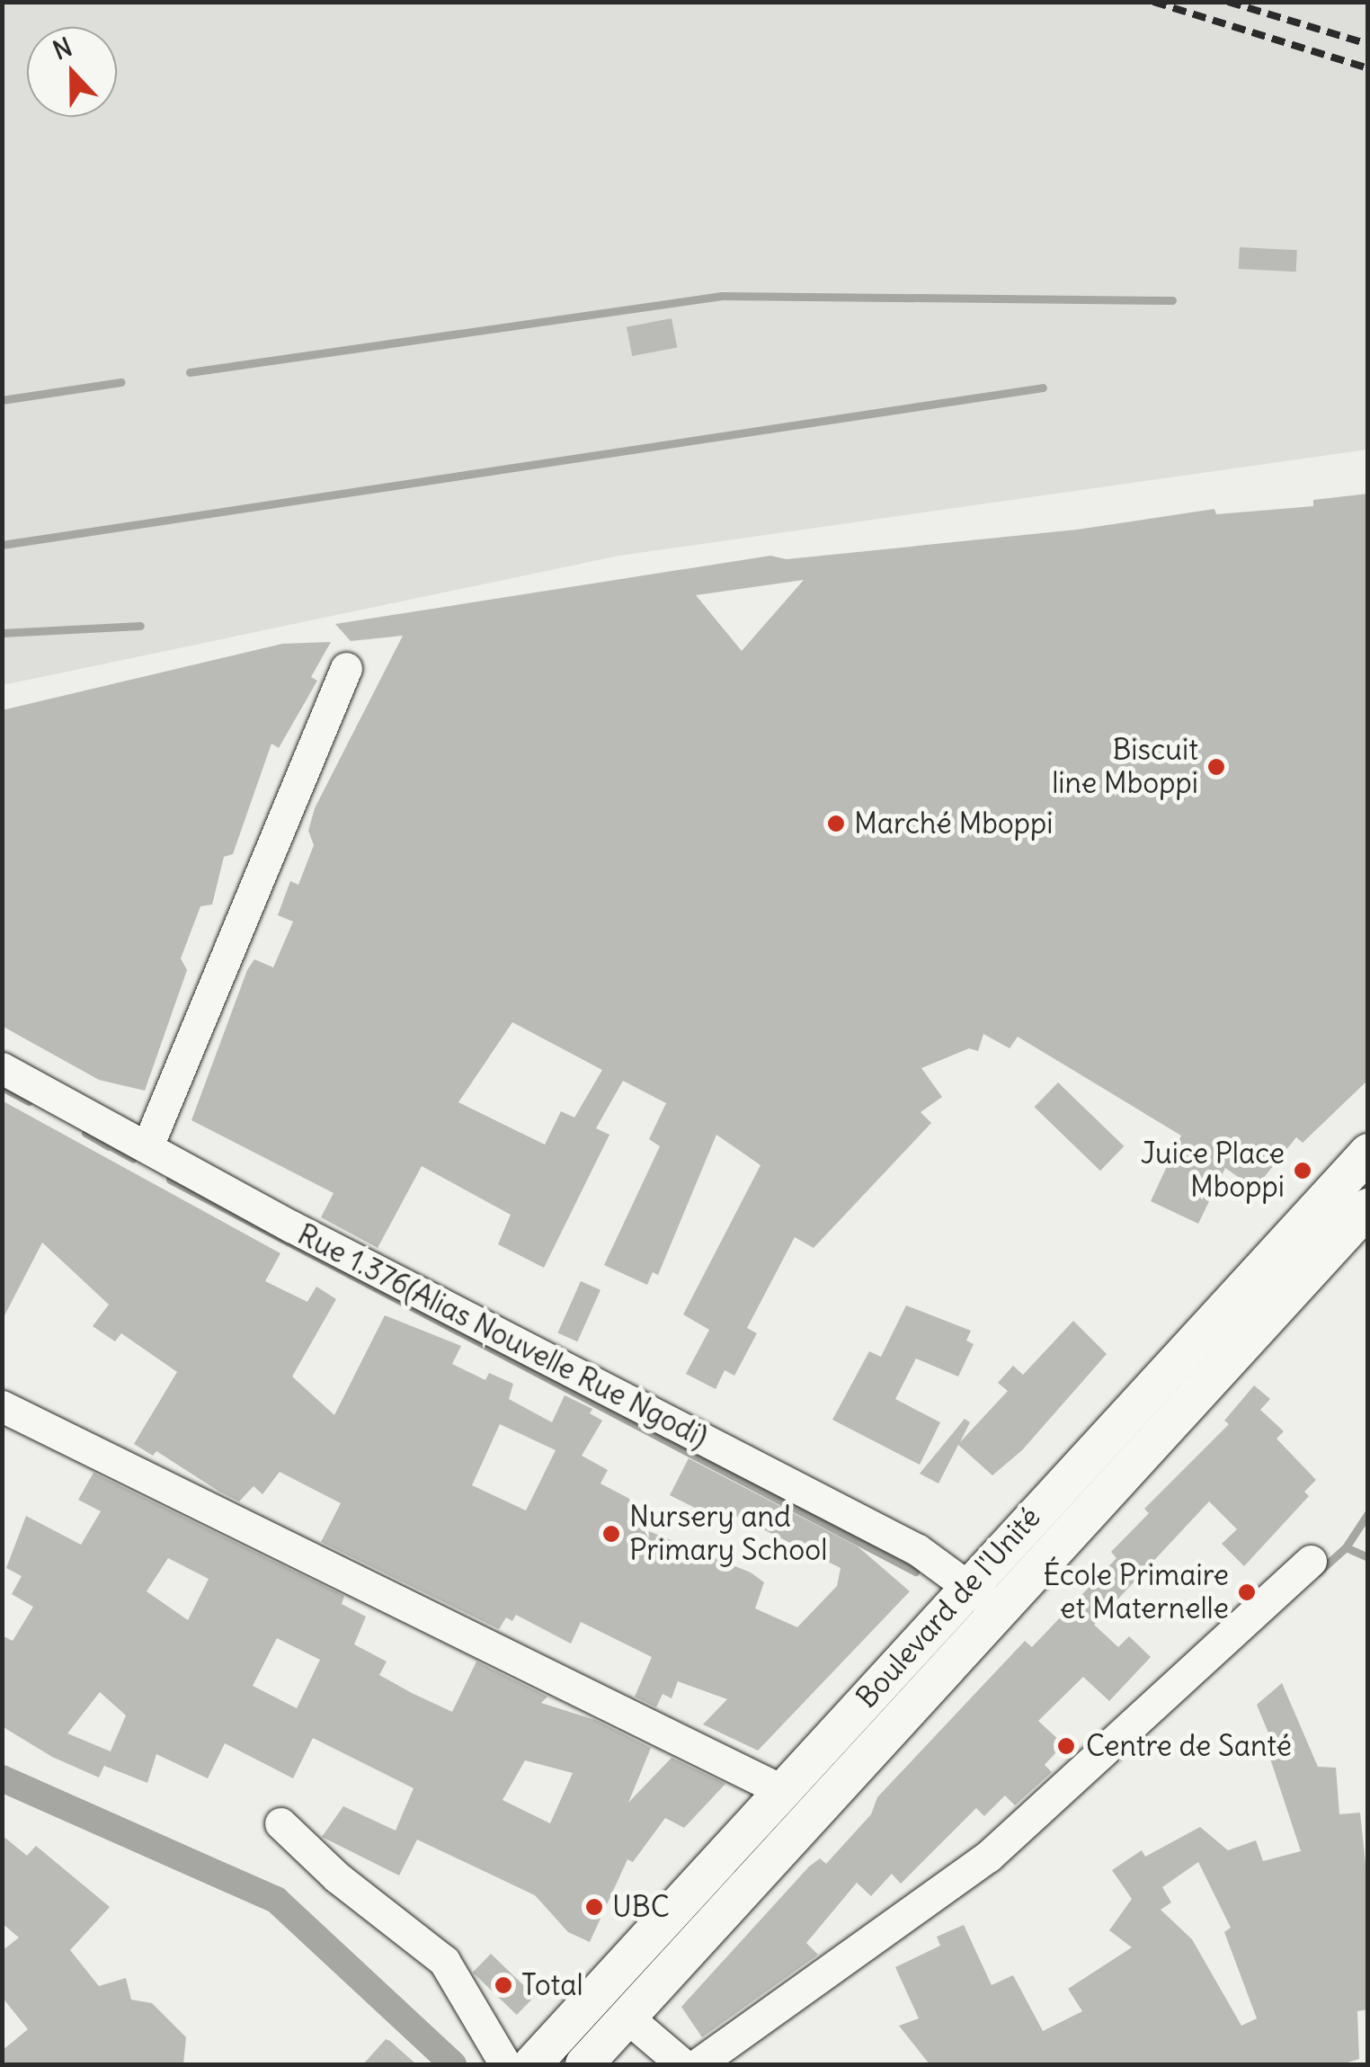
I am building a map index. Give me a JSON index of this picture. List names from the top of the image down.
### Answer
{
  "streets": {
    "main road": ["Boulevard de l'Unité"],
    "street": ["Rue 1.376(Alias Nouvelle Rue Ngodi)"]
  },
  "crossings": [
    ["Rue 1.376(Alias Nouvelle Rue Ngodi)", "Boulevard de l'Unité"]
  ],
  "places": [
    "Biscuit line Mboppi",
    "Marché Mboppi",
    "Juice Place Mboppi",
    "Nursery and Primary School",
    "École Primaire et Maternelle",
    "Centre de Santé",
    "UBC",
    "Total"
  ],
  "north": "top"
}
